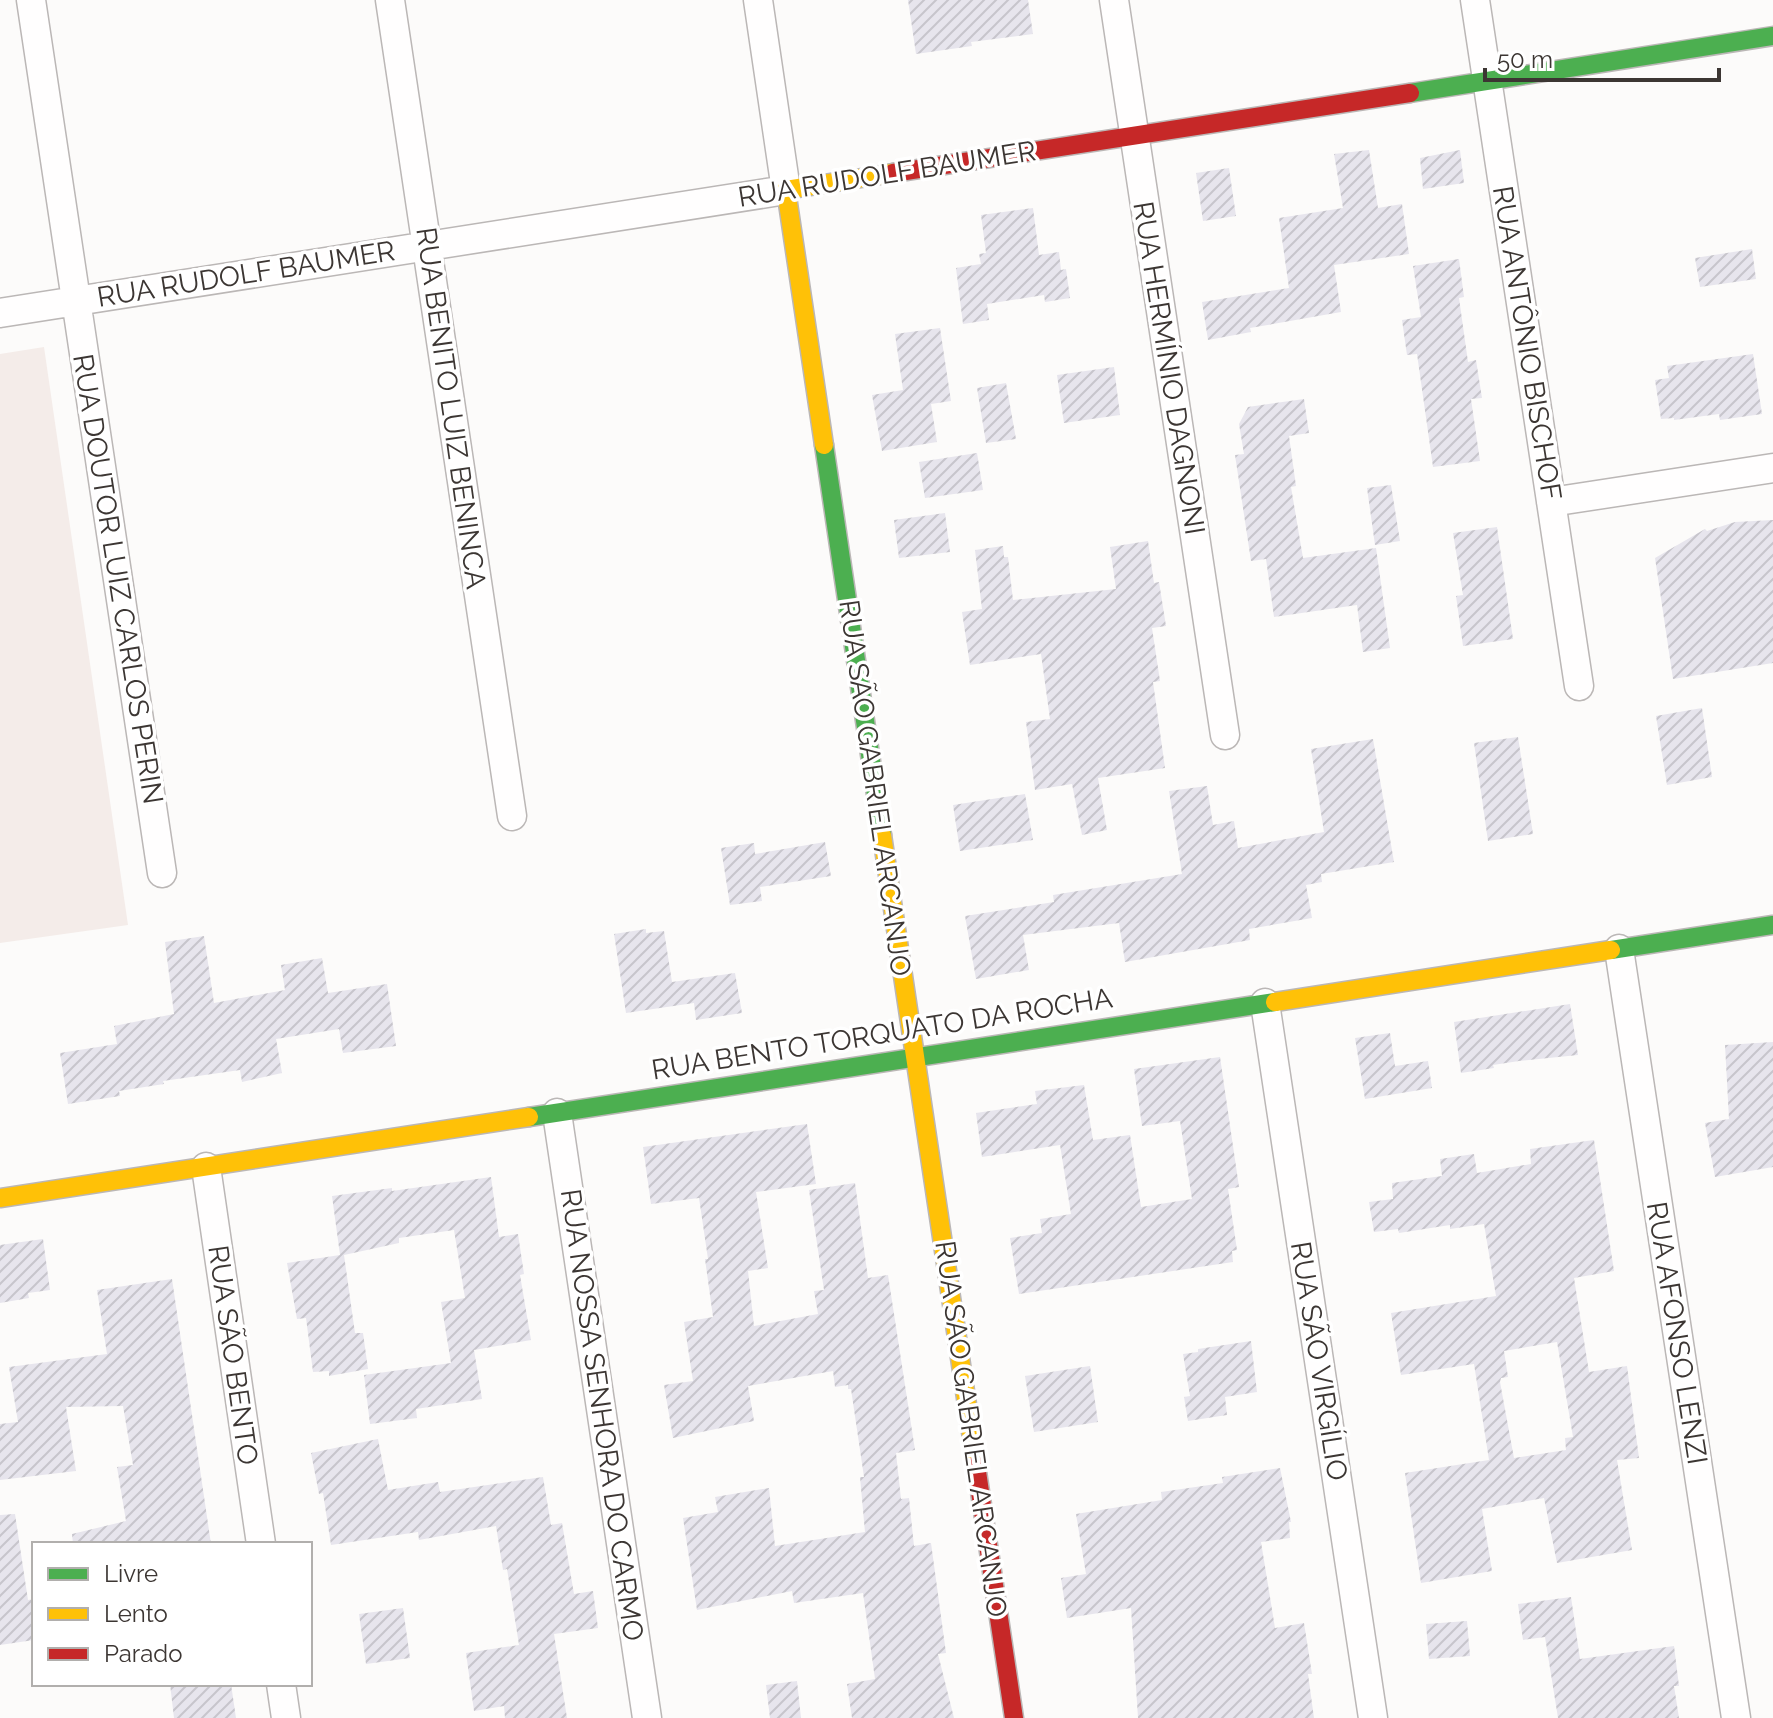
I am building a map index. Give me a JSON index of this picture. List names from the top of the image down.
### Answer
{
  "streets": {
    "street": [
      "RUA RUDOLF BAUMER",
      "RUA ANTÔNIO BISCHOF",
      "RUA HERMÍNIO DAGNONI",
      "RUA BENITO LUIZ BENINCA",
      "RUA DOUTOR LUIZ CARLOS PERIN",
      "RUA SÃO GABRIEL ARCANJO",
      "RUA BENTO TORQUATO DA ROCHA",
      "RUA AFONSO LENZI",
      "RUA SÃO BENTO",
      "RUA SÃO VIRGÍLIO",
      "RUA NOSSA SENHORA DO CARMO"
    ]
  },
  "crossings": [
    ["RUA RUDOLF BAUMER", "RUA ANTÔNIO BISCHOF"],
    ["RUA RUDOLF BAUMER", "RUA HERMÍNIO DAGNONI"],
    ["RUA RUDOLF BAUMER", "RUA BENITO LUIZ BENINCA"],
    ["RUA RUDOLF BAUMER", "RUA DOUTOR LUIZ CARLOS PERIN"],
    ["RUA RUDOLF BAUMER", "RUA SÃO GABRIEL ARCANJO"],
    ["RUA SÃO GABRIEL ARCANJO", "RUA BENTO TORQUATO DA ROCHA"],
    ["RUA BENTO TORQUATO DA ROCHA", "RUA AFONSO LENZI"],
    ["RUA BENTO TORQUATO DA ROCHA", "RUA SÃO BENTO"],
    ["RUA BENTO TORQUATO DA ROCHA", "RUA SÃO VIRGÍLIO"],
    ["RUA BENTO TORQUATO DA ROCHA", "RUA NOSSA SENHORA DO CARMO"]
  ],
  "legend": ["Livre", "Lento", "Parado"],
  "scale_bar": "50 m"
}
